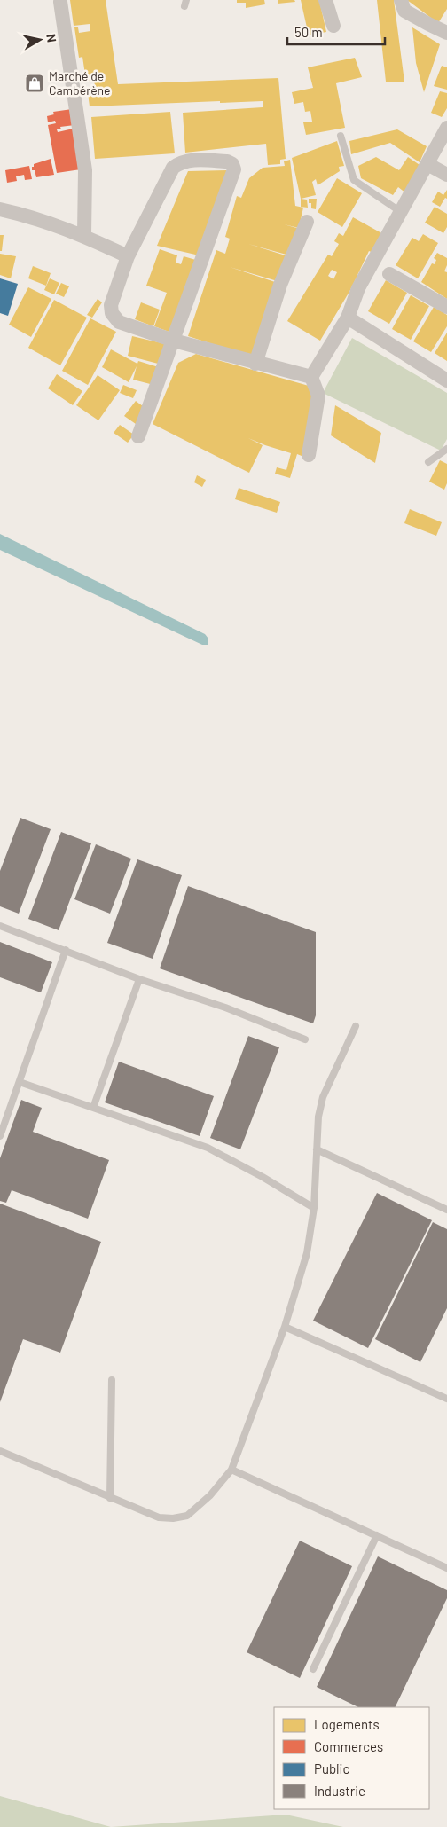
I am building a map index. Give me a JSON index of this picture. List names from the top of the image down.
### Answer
{
  "places": {
    "shop": ["Marché de Cambérène"]
  },
  "legend": [
    "Logements",
    "Commerces",
    "Public",
    "Industrie"
  ],
  "scale_bar": "50 m",
  "north": "right"
}
